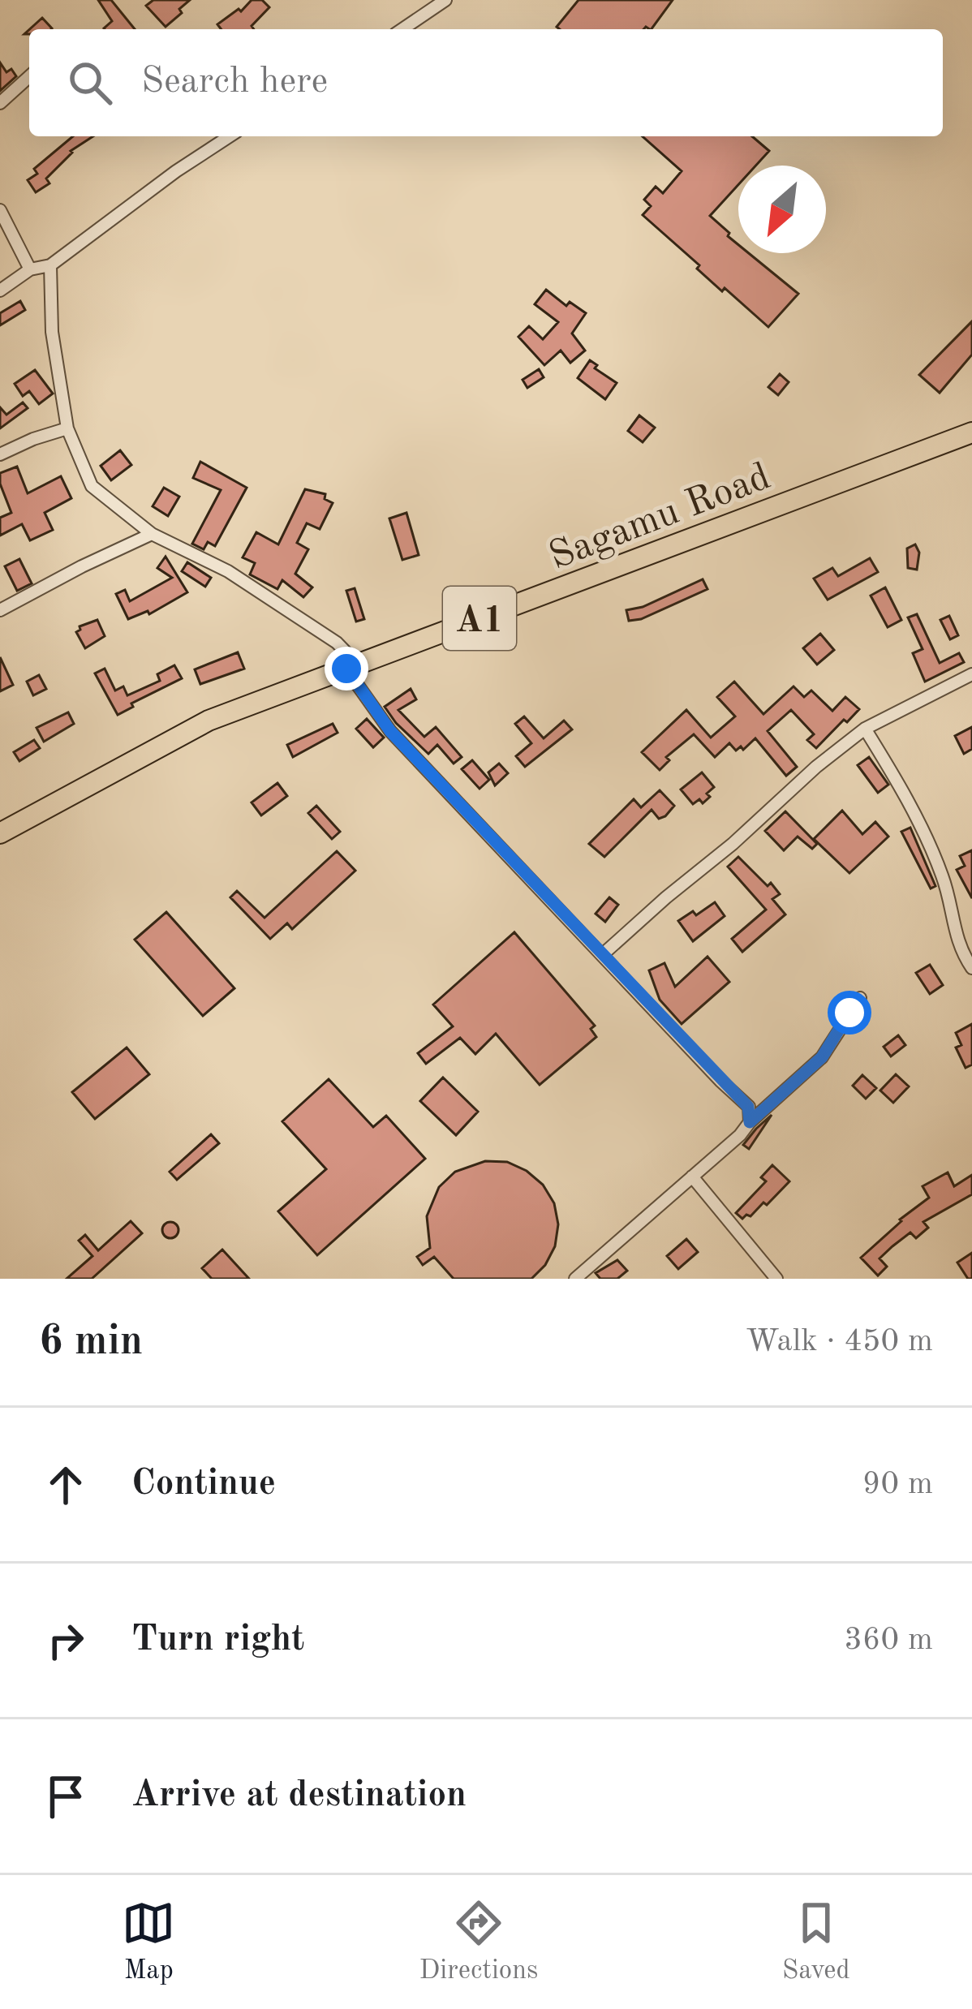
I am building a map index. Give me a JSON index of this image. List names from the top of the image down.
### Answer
{
  "streets": {
    "highway": ["Sagamu Road", "A1"]
  },
  "north": "bottom left",
  "page": {
    "search": "Search here",
    "heading": ["6 min", "Walk · 450 m"],
    "list": [
      ["Continue", "90 m"],
      ["Turn right", "360 m"],
      "Arrive at destination"
    ],
    "nav": ["Map", "Directions", "Saved"]
  }
}
